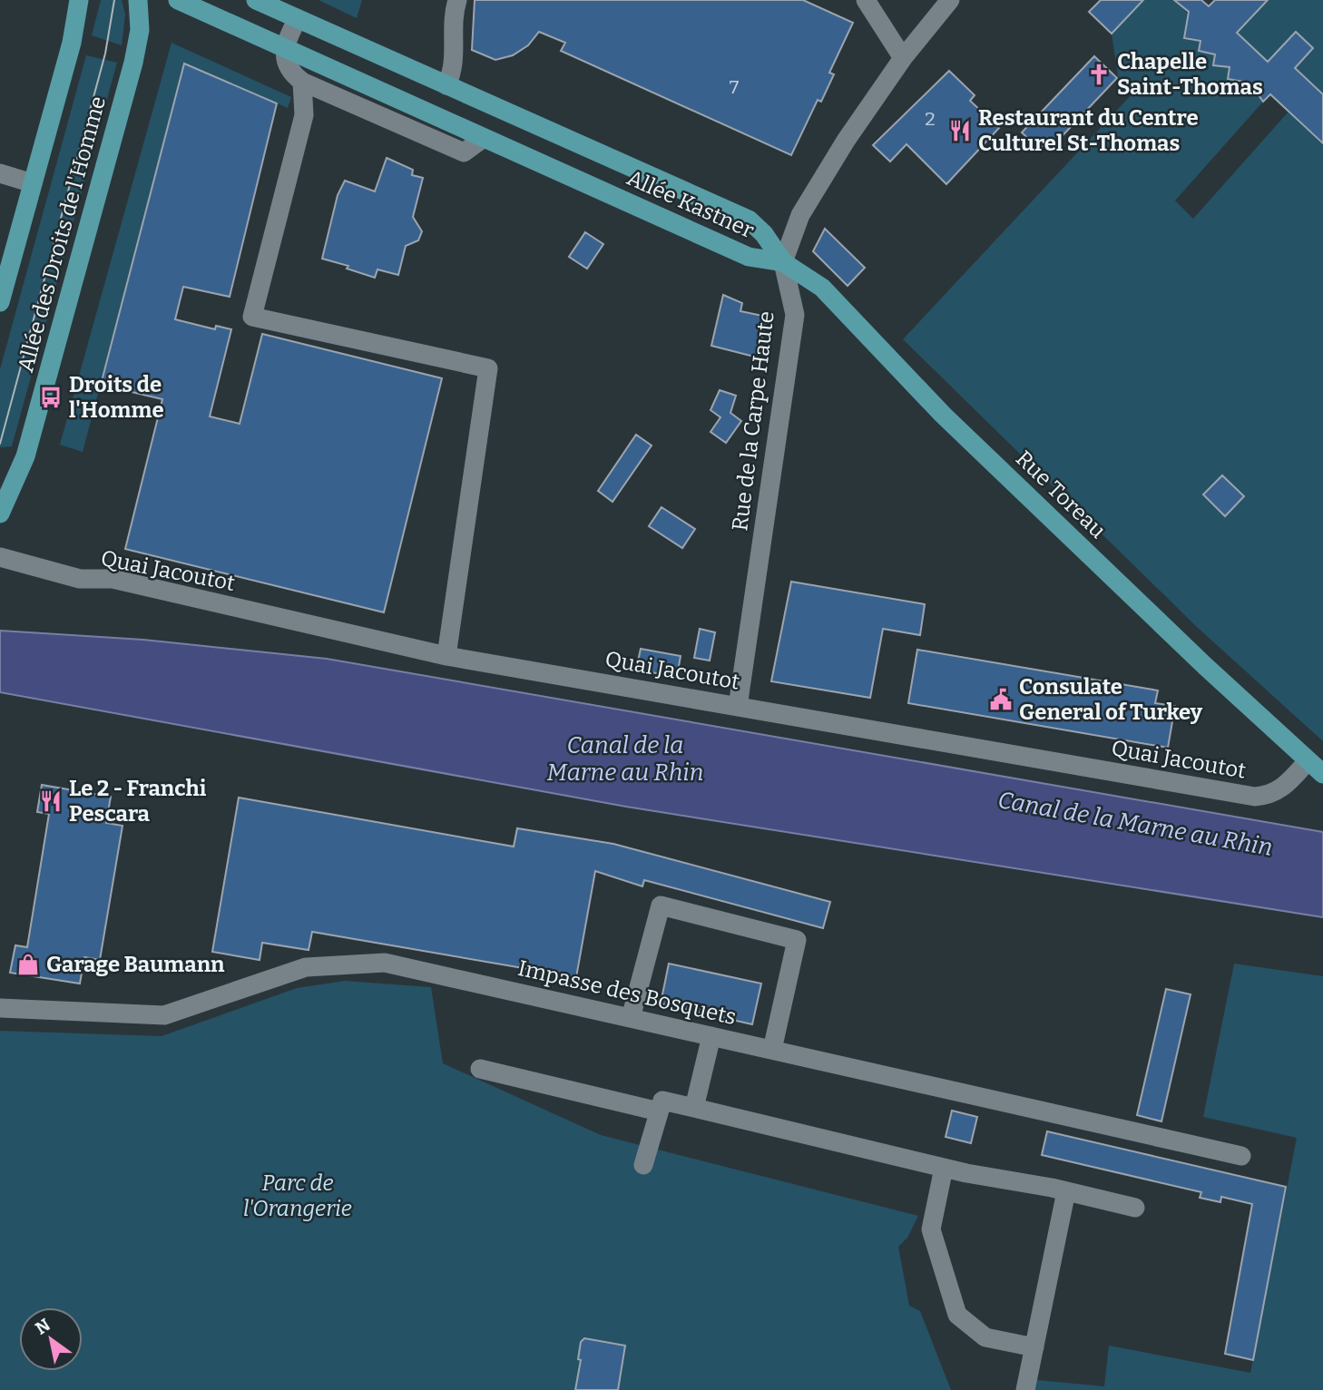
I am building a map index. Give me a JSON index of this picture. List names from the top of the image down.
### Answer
{
  "streets": {
    "main road": ["Allée Kastner", "Allée des Droits de l'Homme", "Rue Toreau"],
    "street": ["Rue de la Carpe Haute", "Quai Jacoutot", "Impasse des Bosquets"]
  },
  "crossings": [
    ["Allée Kastner", "Rue de la Carpe Haute"],
    ["Allée Kastner", "Rue Toreau"],
    ["Rue de la Carpe Haute", "Rue Toreau"],
    ["Rue de la Carpe Haute", "Quai Jacoutot"],
    ["Rue Toreau", "Quai Jacoutot"]
  ],
  "water": ["Canal de la Marne au Rhin"],
  "parks": ["Parc de l'Orangerie"],
  "places": {
    "church": ["Chapelle Saint-Thomas"],
    "restaurant": ["Restaurant du Centre Culturel St-Thomas", "Le 2 - Franchi Pescara"],
    "bus stop": ["Droits de l'Homme"],
    "public building": ["Consulate General of Turkey"],
    "shop": ["Garage Baumann"]
  },
  "house_numbers": ["7", "2"],
  "north": "top left"
}
